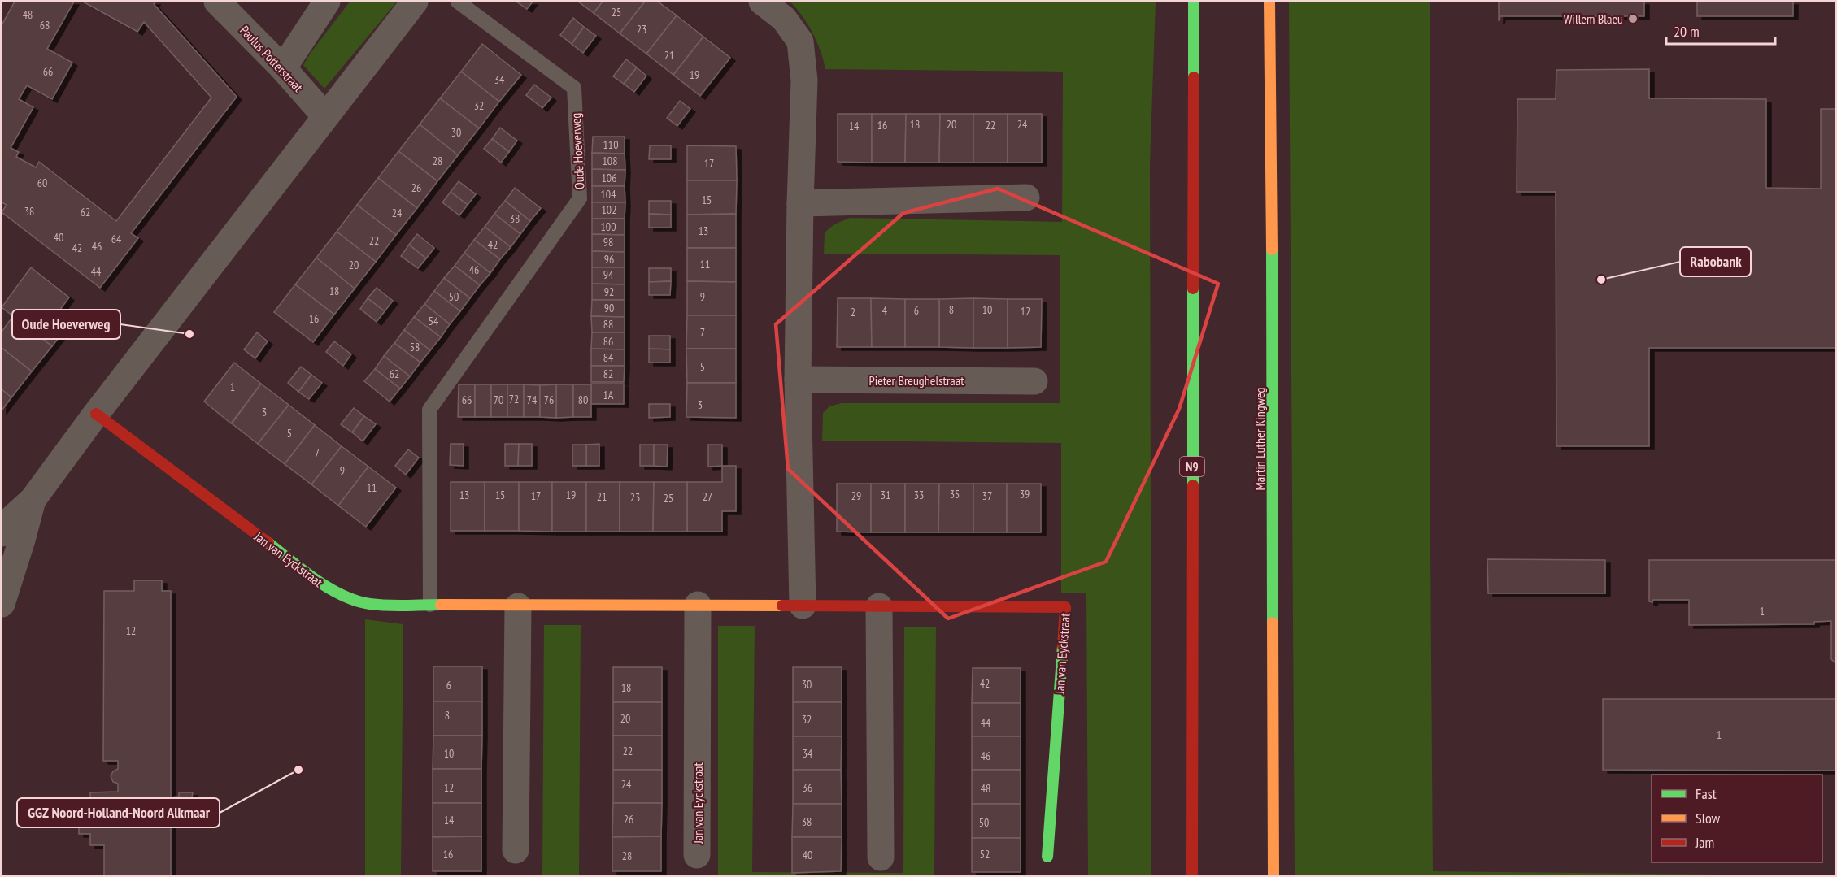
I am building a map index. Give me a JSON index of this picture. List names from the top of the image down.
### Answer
{
  "streets": {
    "main road": ["Martin Luther Kingweg", "N9", "Jan van Eyckstraat"],
    "street": ["Paulus Potterstraat", "Pieter Breughelstraat"],
    "lane": ["Oude Hoeverweg"]
  },
  "crossings": [
    ["Oude Hoeverweg", "Jan van Eyckstraat"]
  ],
  "places": [
    "Willem Blaeu",
    "Rabobank",
    "Oude Hoeverweg",
    "GGZ Noord-Holland-Noord Alkmaar"
  ],
  "house_numbers": [
    "25",
    "48",
    "68",
    "23",
    "21",
    "66",
    "19",
    "34",
    "32",
    "18",
    "20",
    "24",
    "16",
    "22",
    "14",
    "30",
    "110",
    "28",
    "108",
    "17",
    "106",
    "60",
    "26",
    "104",
    "15",
    "102",
    "38",
    "62",
    "24",
    "38",
    "100",
    "13",
    "40",
    "64",
    "22",
    "98",
    "42",
    "46",
    "42",
    "96",
    "11",
    "20",
    "46",
    "44",
    "94",
    "18",
    "92",
    "50",
    "9",
    "90",
    "8",
    "10",
    "4",
    "6",
    "12",
    "2",
    "16",
    "54",
    "88",
    "7",
    "86",
    "58",
    "84",
    "5",
    "62",
    "82",
    "1",
    "1A",
    "72",
    "66",
    "70",
    "74",
    "76",
    "80",
    "3",
    "3",
    "5",
    "7",
    "9",
    "11",
    "35",
    "39",
    "13",
    "15",
    "19",
    "31",
    "33",
    "17",
    "29",
    "37",
    "21",
    "27",
    "23",
    "25",
    "1",
    "12",
    "42",
    "30",
    "6",
    "18",
    "8",
    "20",
    "32",
    "44",
    "1",
    "22",
    "10",
    "34",
    "46",
    "24",
    "12",
    "36",
    "48",
    "26",
    "14",
    "38",
    "50",
    "16",
    "52",
    "40",
    "28"
  ],
  "legend": ["Fast", "Slow", "Jam"],
  "scale_bar": "20 m"
}
